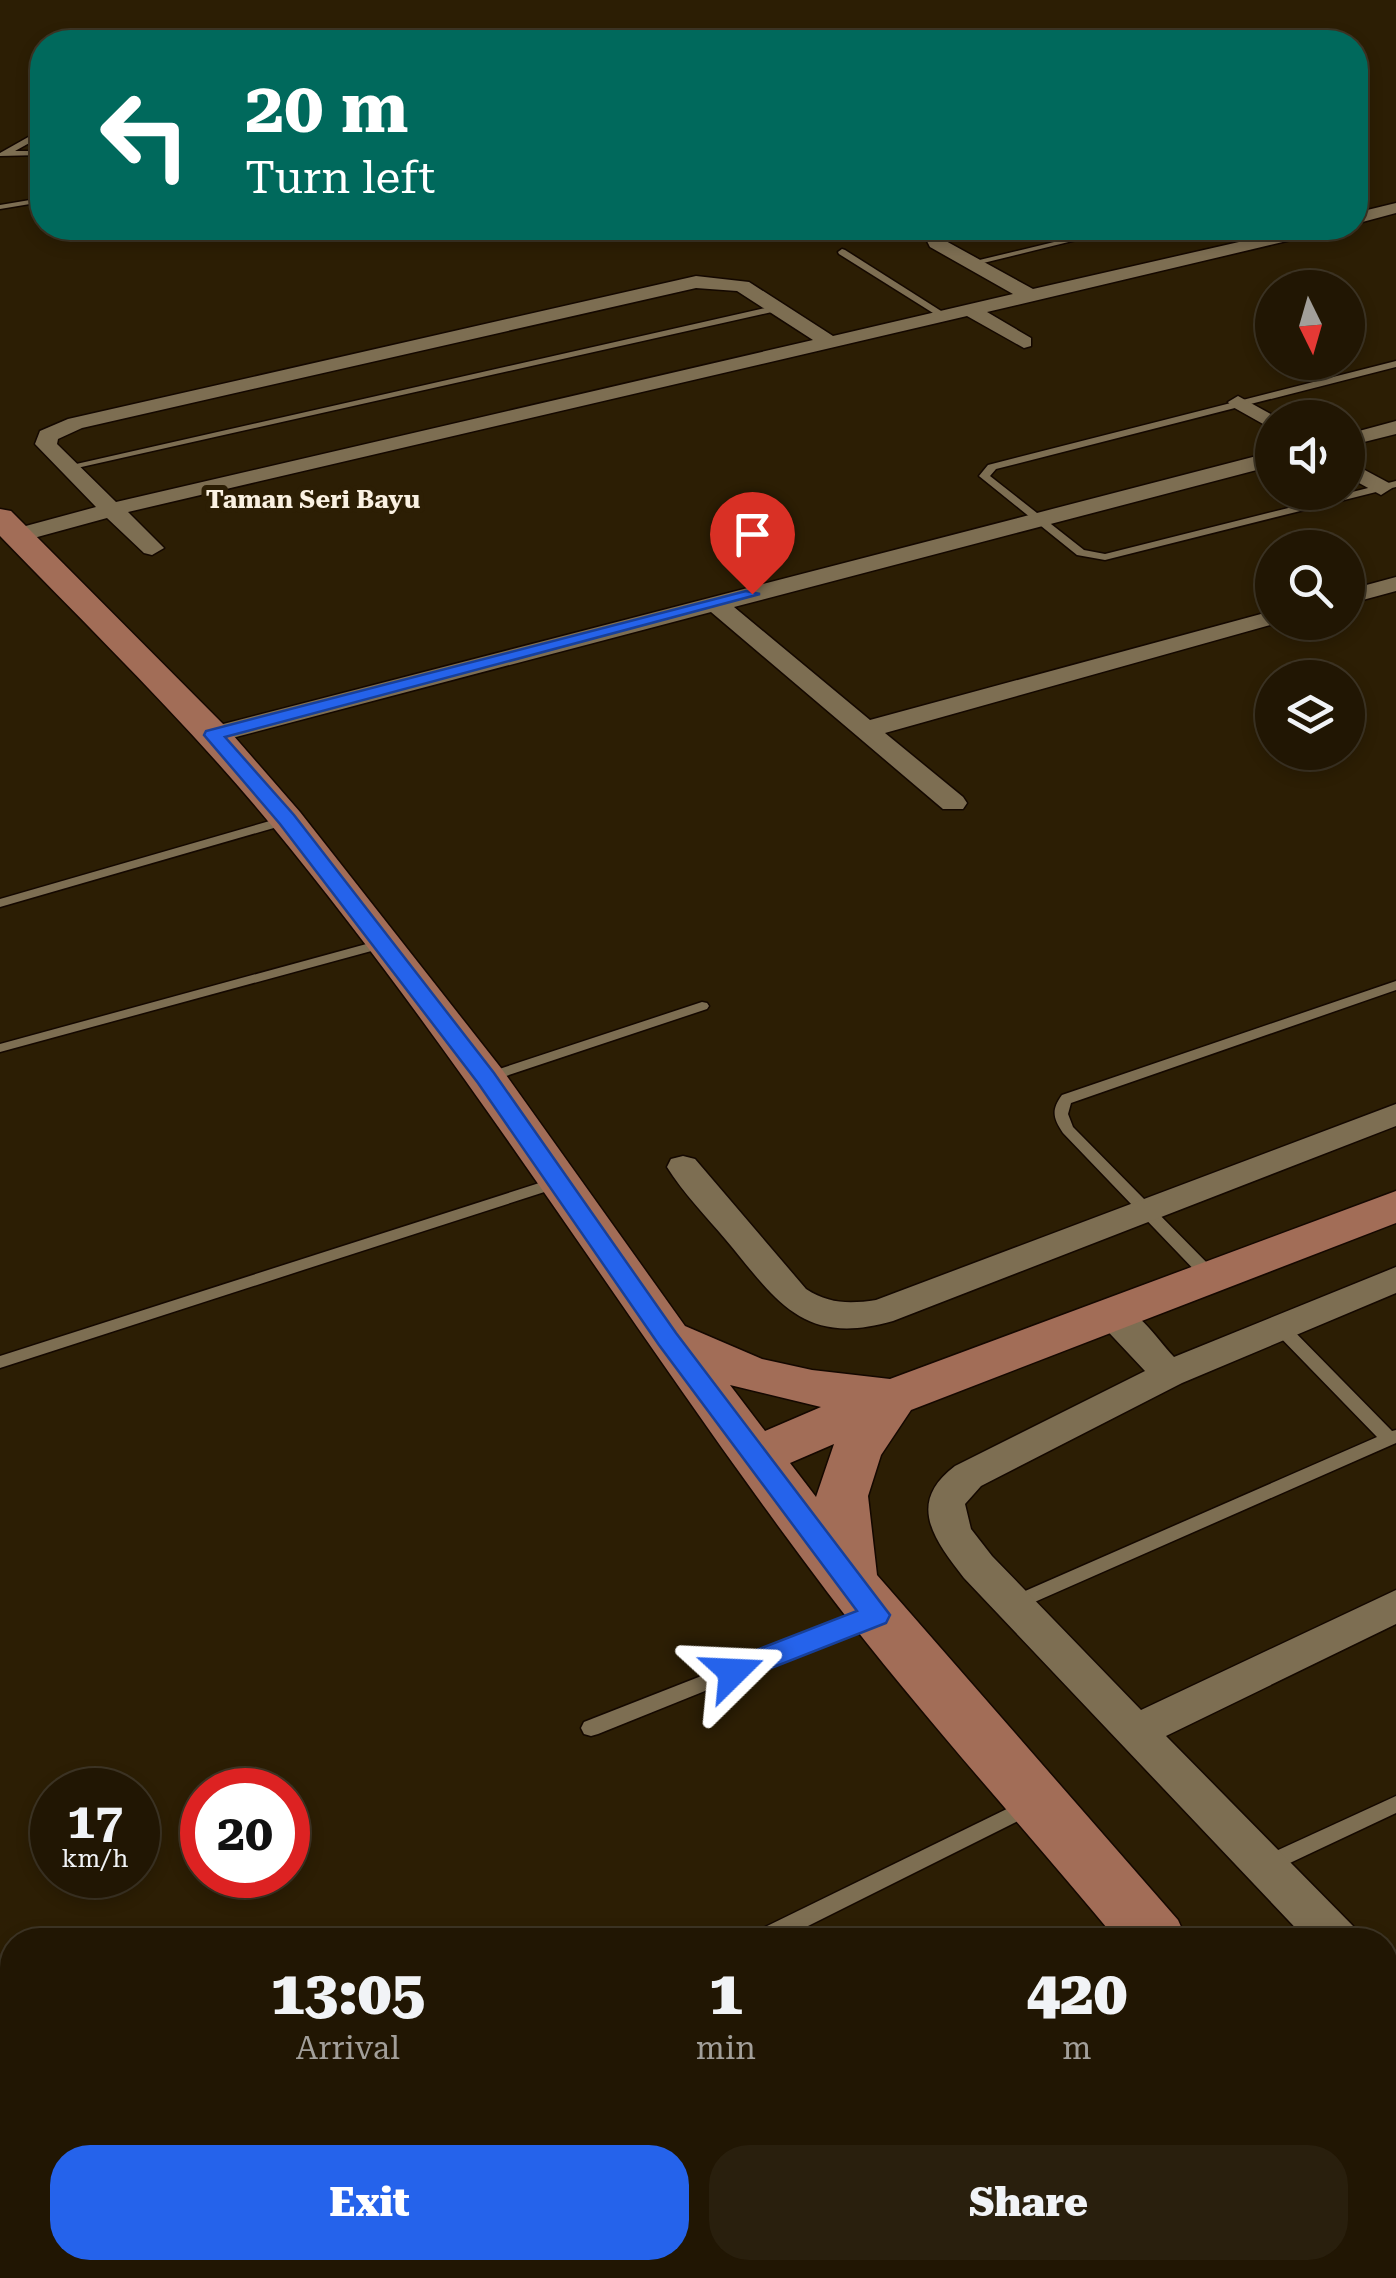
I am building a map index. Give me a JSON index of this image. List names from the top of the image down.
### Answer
{
  "districts": ["Taman Seri Bayu"],
  "north": "bottom",
  "page": {
    "turn": ["20 m", "Turn left"],
    "speed": "17 km/h",
    "limit": "20",
    "eta": [
      "13:05",
      "Arrival",
      "1",
      "min",
      "420",
      "m"
    ],
    "buttons": ["Exit", "Share"]
  }
}
